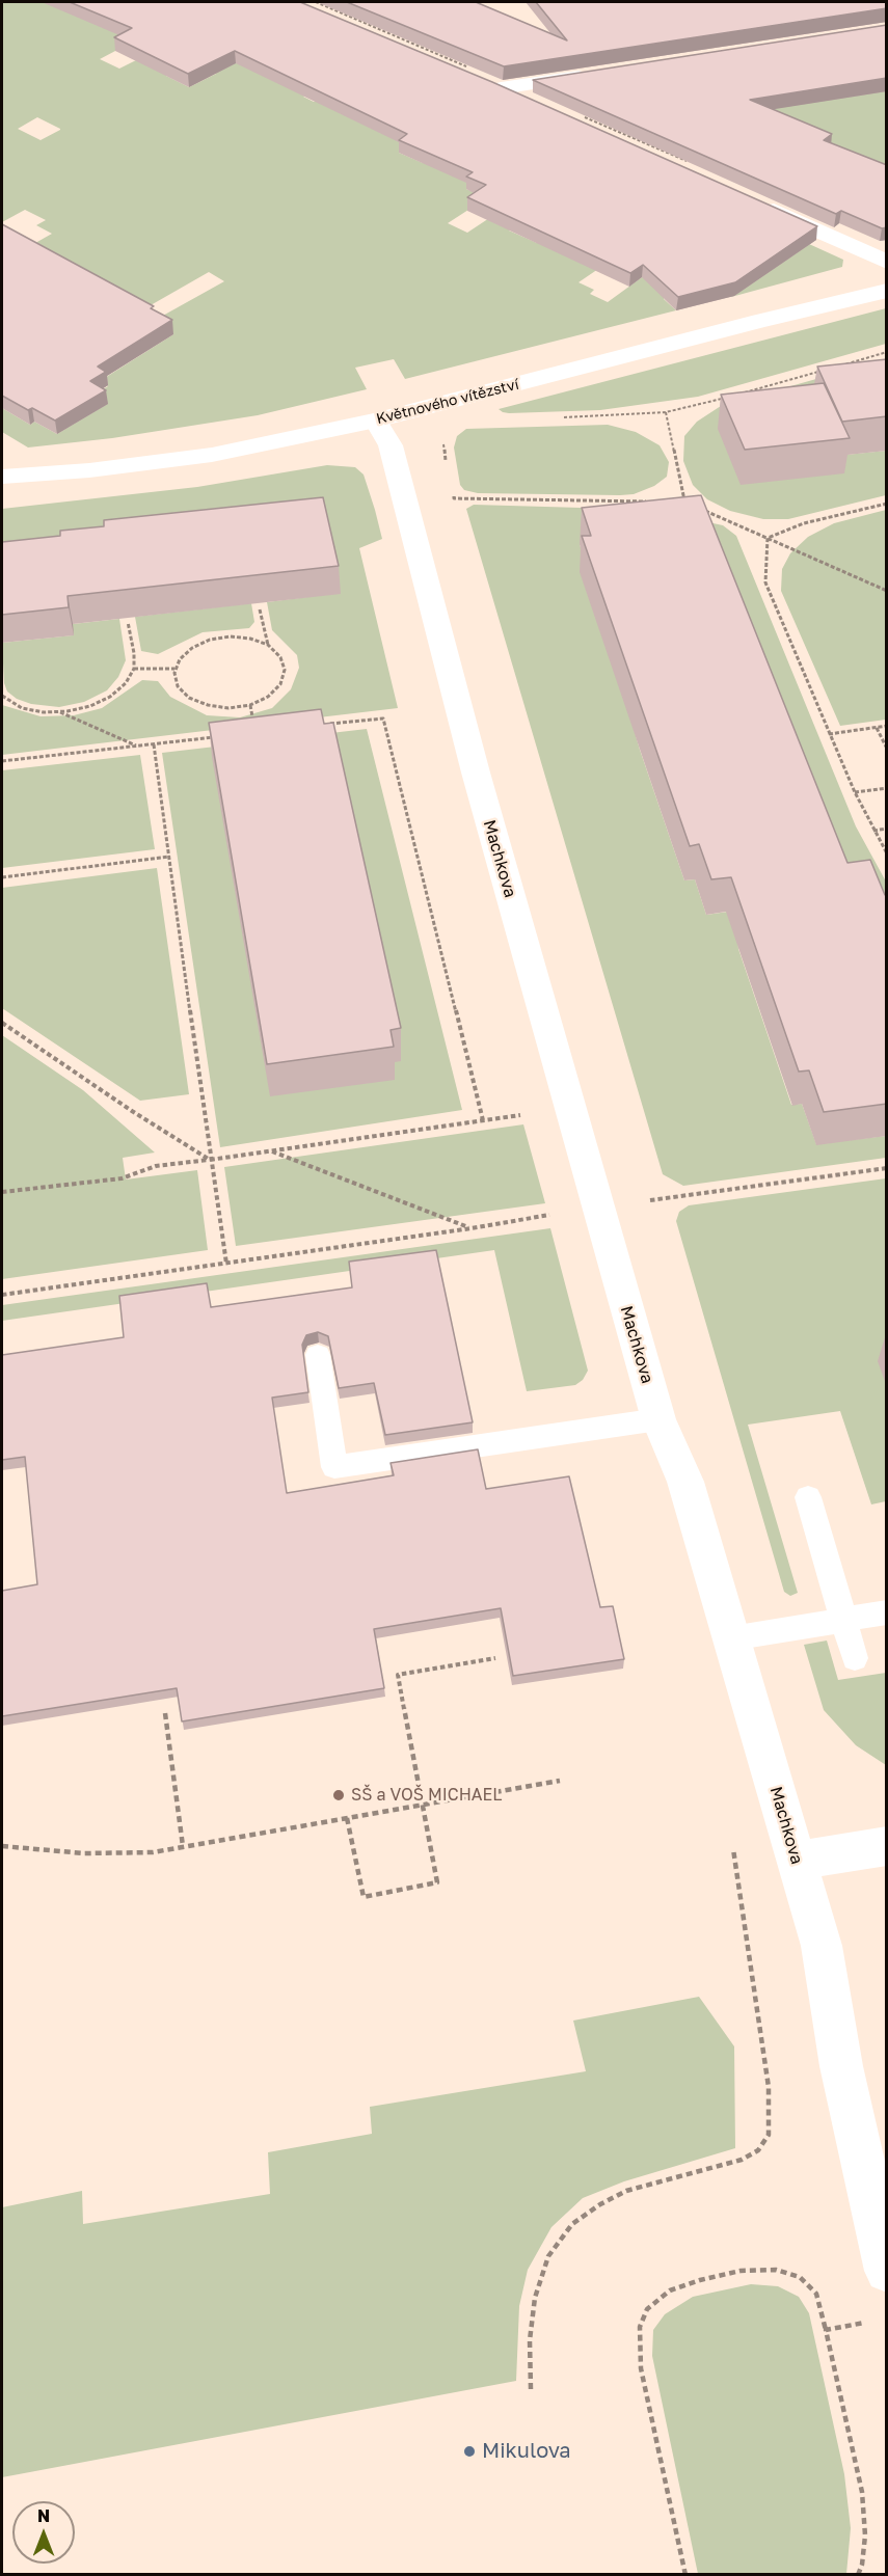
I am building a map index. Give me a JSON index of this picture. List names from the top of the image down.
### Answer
{
  "streets": {
    "street": ["Květnového vítězství", "Machkova"]
  },
  "crossings": [
    ["Květnového vítězství", "Machkova"]
  ],
  "places": ["SŠ a VOŠ MICHAEL", "Mikulova"],
  "north": "top"
}
